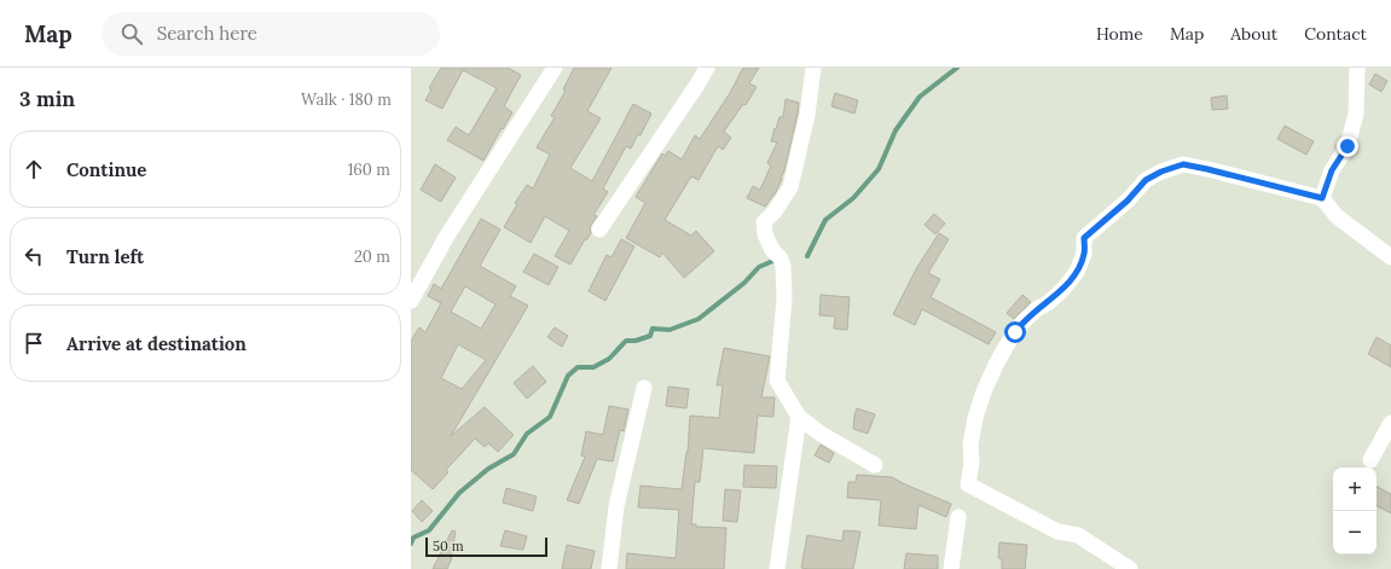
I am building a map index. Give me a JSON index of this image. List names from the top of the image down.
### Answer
{
  "scale_bar": "50 m",
  "page": {
    "header": "Map",
    "search": "Search here",
    "nav": [
      "Home",
      "Map",
      "About",
      "Contact"
    ],
    "heading": ["3 min", "Walk · 180 m"],
    "list": [
      ["Continue", "160 m"],
      ["Turn left", "20 m"],
      "Arrive at destination"
    ],
    "map_buttons": ["+", "−"],
    "scale": "50 m"
  }
}
